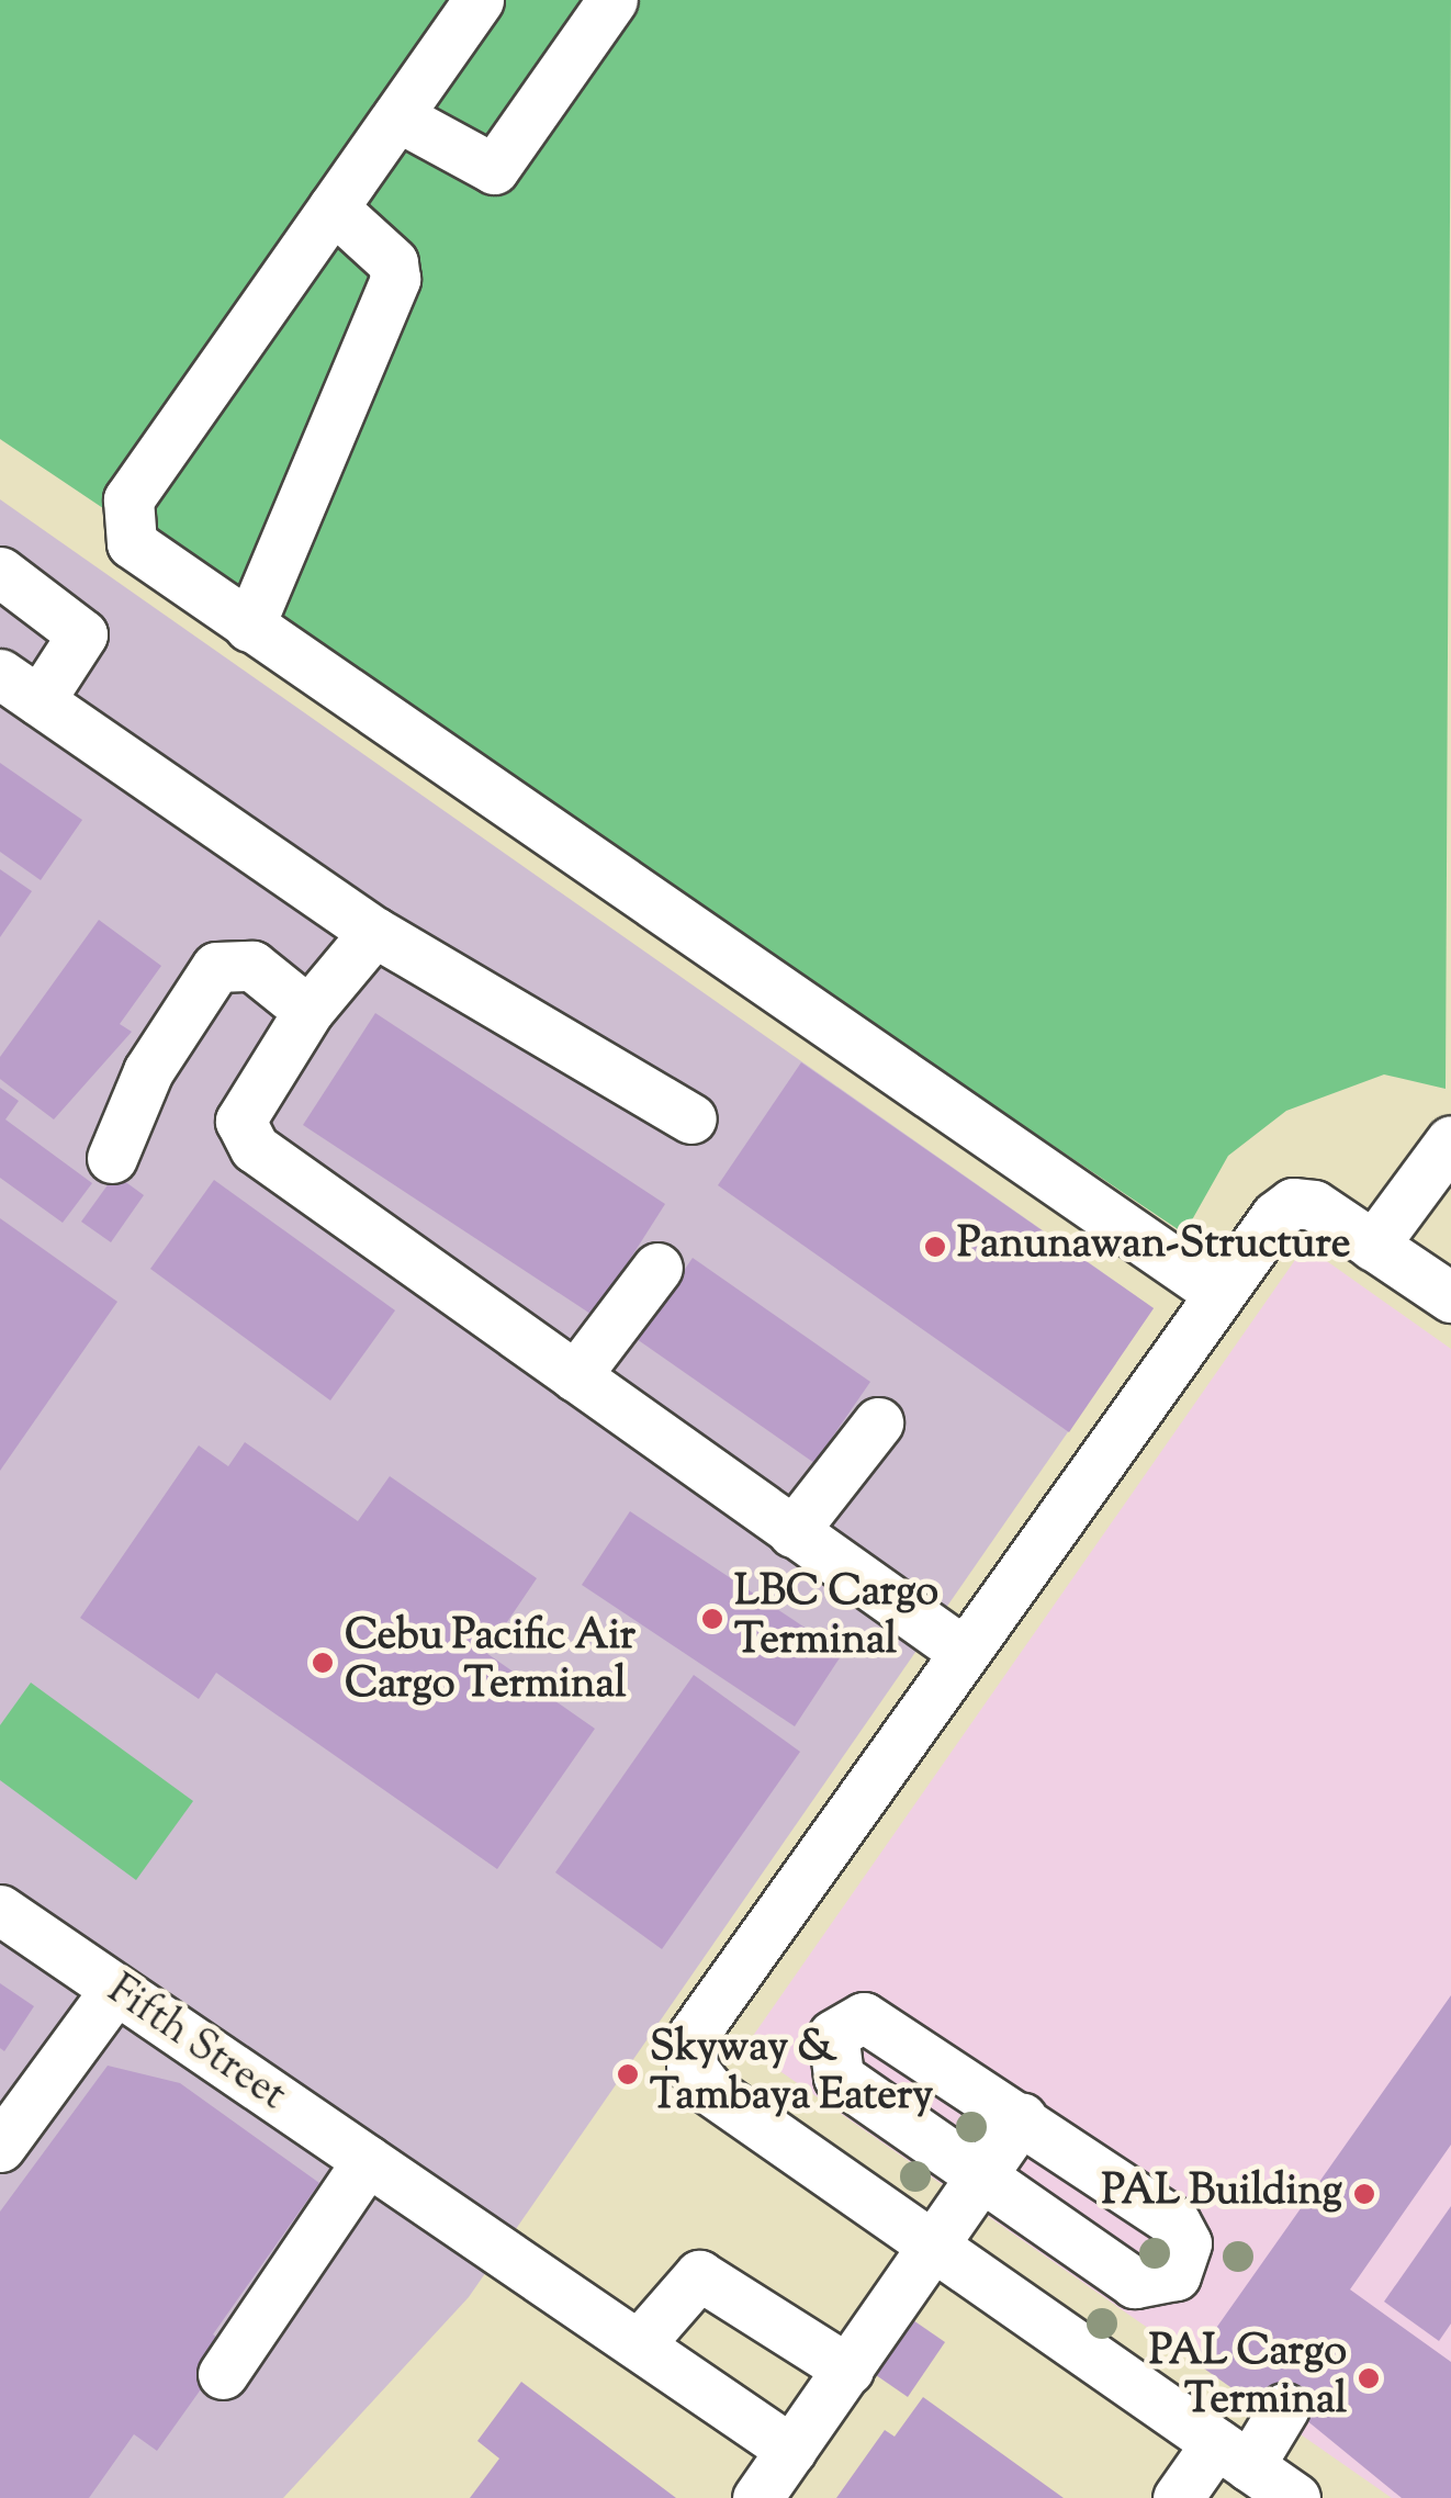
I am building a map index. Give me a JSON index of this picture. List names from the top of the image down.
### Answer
{
  "streets": {
    "street": ["Fifth Street"]
  },
  "places": [
    "Panunawan-Structure",
    "LBC Cargo Terminal",
    "Cebu Pacific Air Cargo Terminal",
    "Skyway & Tambaya Eatery",
    "PAL Building",
    "PAL Cargo Terminal"
  ]
}
